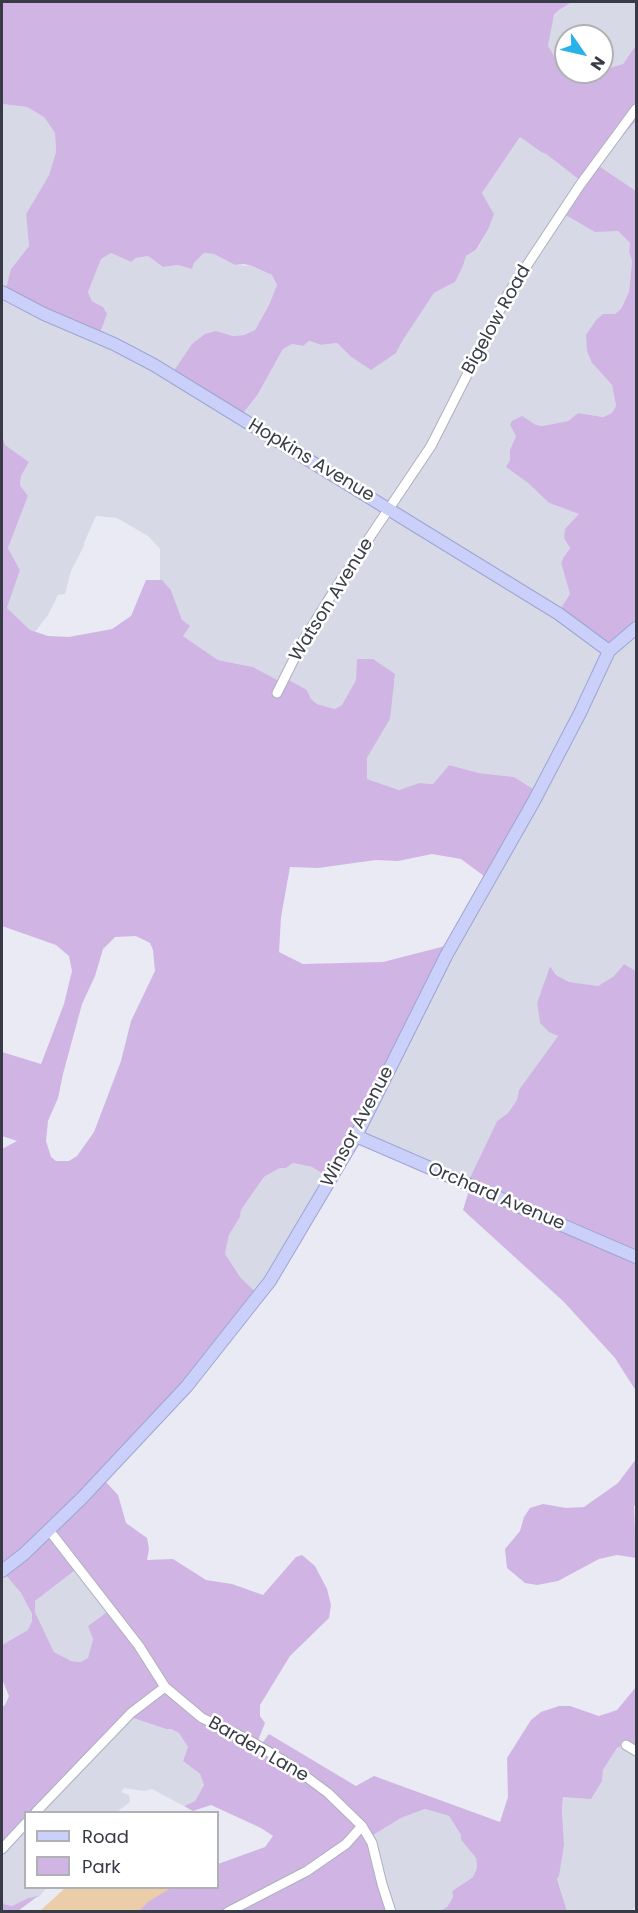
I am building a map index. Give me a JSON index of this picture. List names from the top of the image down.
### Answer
{
  "streets": {
    "street": [
      "Bigelow Road",
      "Hopkins Avenue",
      "Watson Avenue",
      "Winsor Avenue",
      "Orchard Avenue",
      "Barden Lane"
    ]
  },
  "crossings": [
    ["Bigelow Road", "Hopkins Avenue"],
    ["Bigelow Road", "Watson Avenue"],
    ["Hopkins Avenue", "Watson Avenue"],
    ["Hopkins Avenue", "Winsor Avenue"],
    ["Winsor Avenue", "Orchard Avenue"],
    ["Winsor Avenue", "Barden Lane"]
  ],
  "legend": ["Road", "Park"],
  "north": "bottom right"
}
